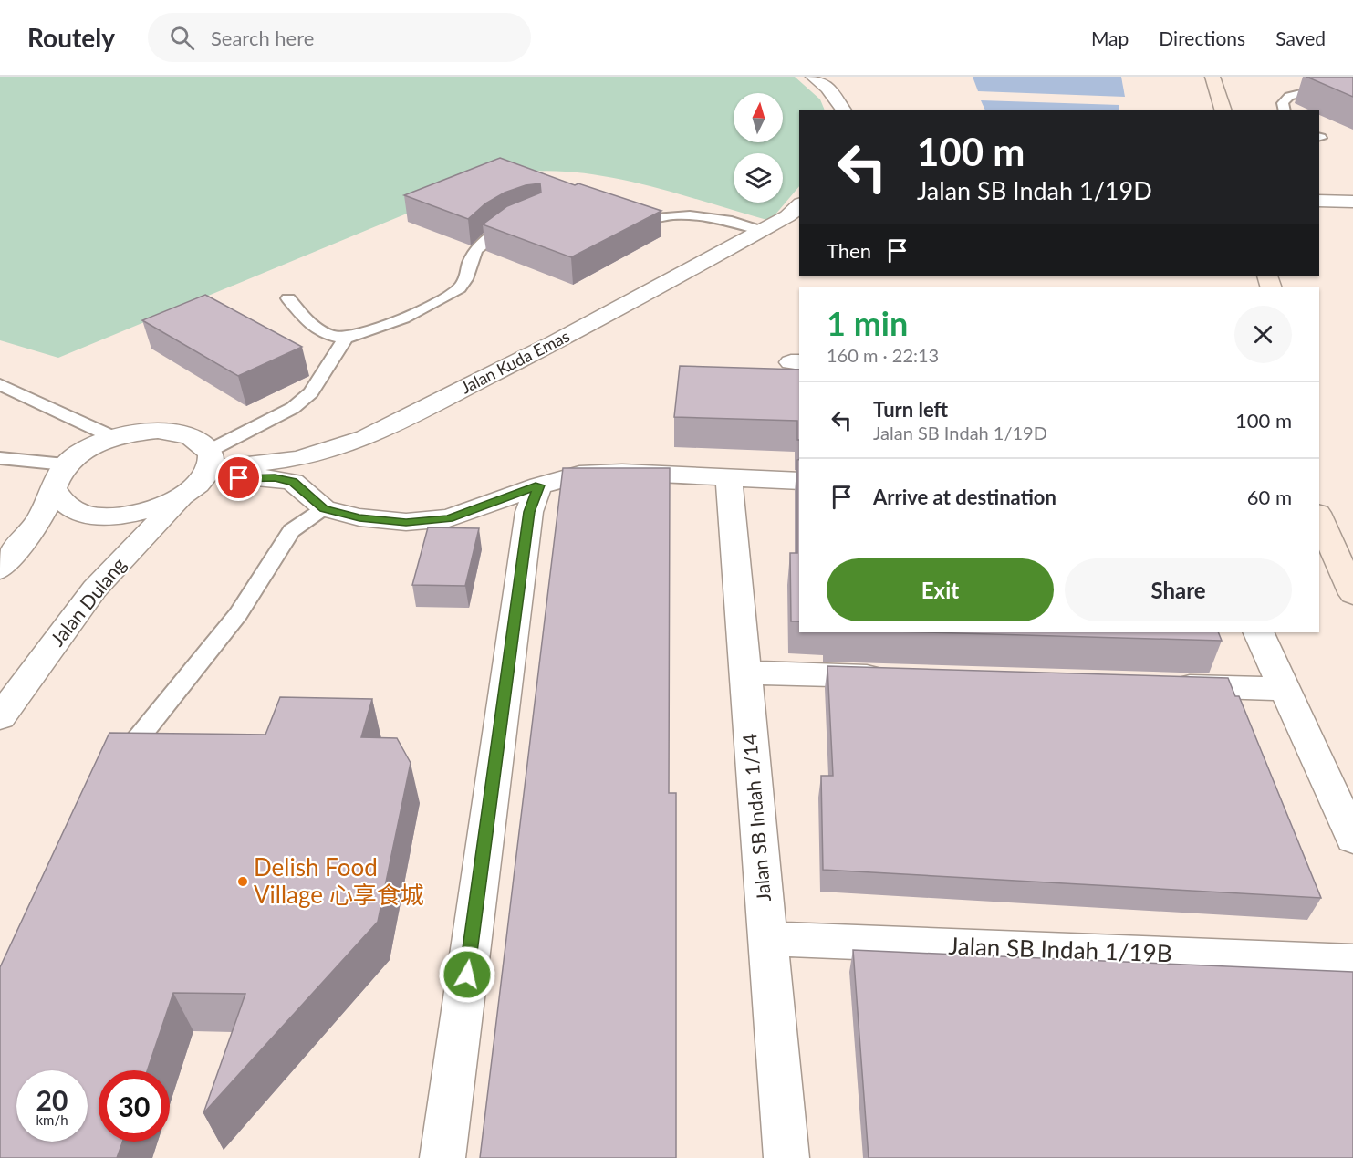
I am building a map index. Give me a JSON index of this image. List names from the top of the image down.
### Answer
{
  "streets": {
    "street": [
      "Jalan Kuda Emas",
      "Jalan Dulang",
      "Jalan SB Indah 1/14",
      "Jalan SB Indah 1/19B"
    ]
  },
  "crossings": [
    ["Jalan Kuda Emas", "Jalan Dulang"],
    ["Jalan SB Indah 1/14", "Jalan SB Indah 1/19B"]
  ],
  "places": ["Delish Food Village 心享食城"],
  "north": "top",
  "page": {
    "header": "Routely",
    "search": "Search here",
    "nav": ["Map", "Directions", "Saved"],
    "turn": ["100 m", "Jalan SB Indah 1/19D"],
    "then": "Then",
    "heading": ["1 min", "160 m · 22:13"],
    "list": [
      {
        "name": "Turn left",
        "note": "Jalan SB Indah 1/19D",
        "value": "100 m"
      },
      {
        "name": "Arrive at destination",
        "value": "60 m"
      }
    ],
    "buttons": ["Exit", "Share"],
    "speed": "20 km/h",
    "limit": "30"
  }
}
